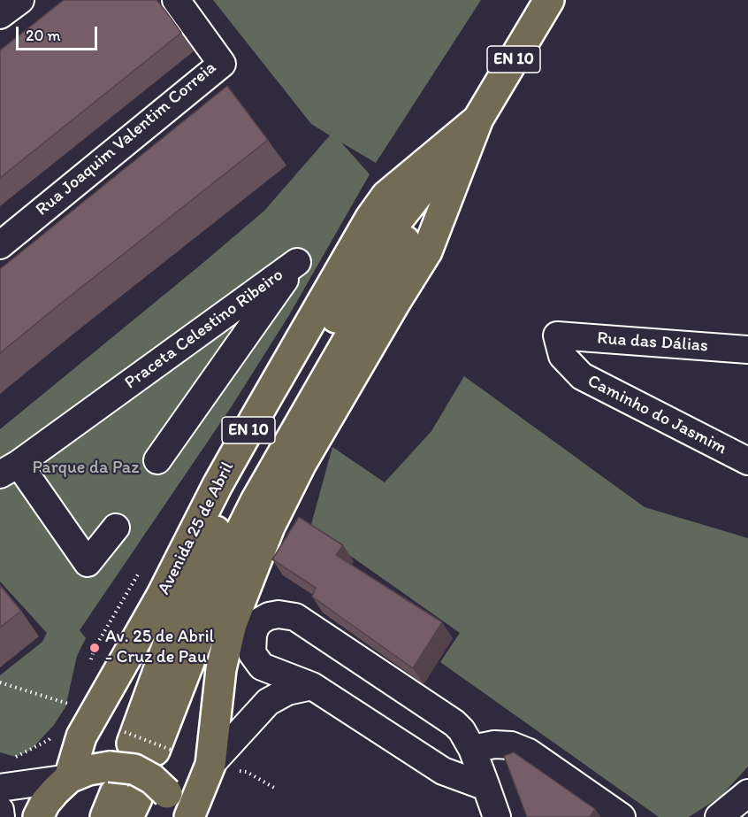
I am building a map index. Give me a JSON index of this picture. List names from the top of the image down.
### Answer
{
  "streets": {
    "main road": ["EN 10", "Avenida 25 de Abril"],
    "street": [
      "Rua Joaquim Valentim Correia",
      "Praceta Celestino Ribeiro",
      "Rua das Dálias",
      "Caminho do Jasmim"
    ]
  },
  "crossings": [
    ["EN 10", "Avenida 25 de Abril"],
    ["Rua das Dálias", "Caminho do Jasmim"]
  ],
  "parks": ["Parque da Paz"],
  "places": ["Av. 25 de Abril - Cruz de Pau"],
  "scale_bar": "20 m"
}
